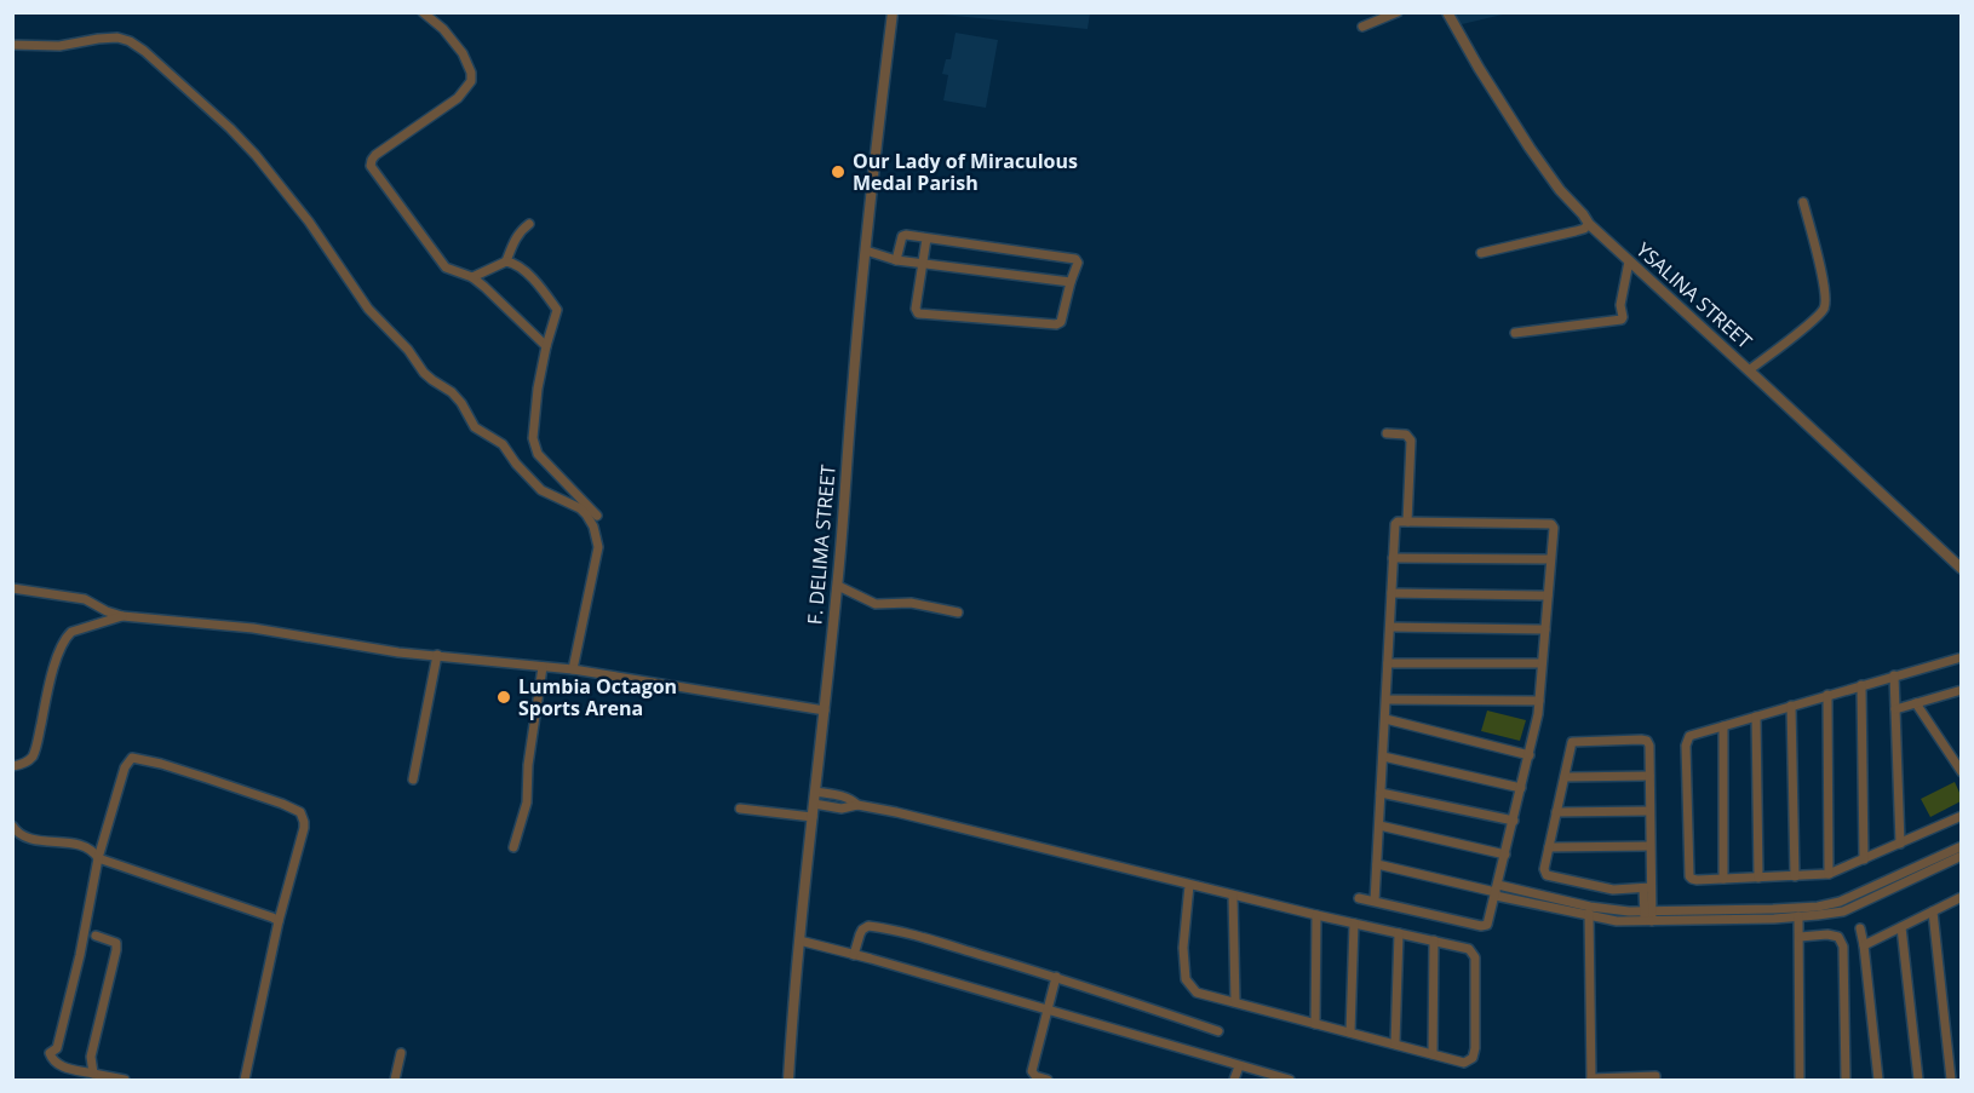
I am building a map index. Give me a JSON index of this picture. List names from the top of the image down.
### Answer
{
  "streets": {
    "street": ["YSALINA STREET", "F. DELIMA STREET"]
  },
  "places": ["Our Lady of Miraculous Medal Parish", "Lumbia Octagon Sports Arena"]
}
